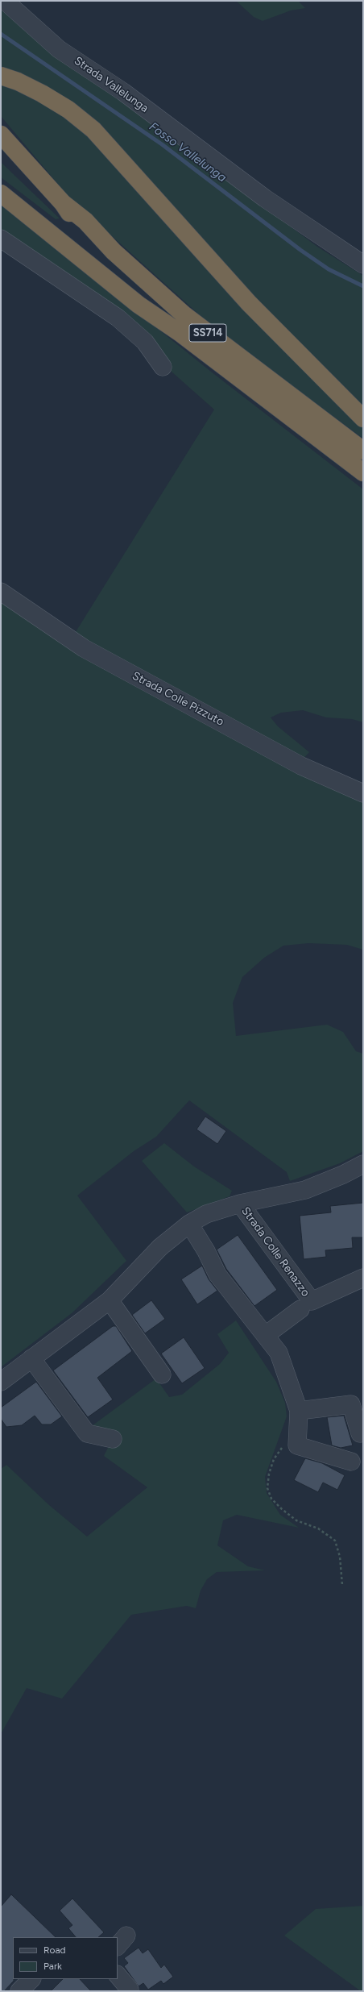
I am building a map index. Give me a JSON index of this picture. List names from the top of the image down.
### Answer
{
  "streets": {
    "highway": ["SS714"],
    "street": ["Strada Vallelunga", "Strada Colle Pizzuto", "Strada Colle Renazzo"]
  },
  "water": ["Fosso Vallelunga"],
  "legend": ["Road", "Park"]
}
